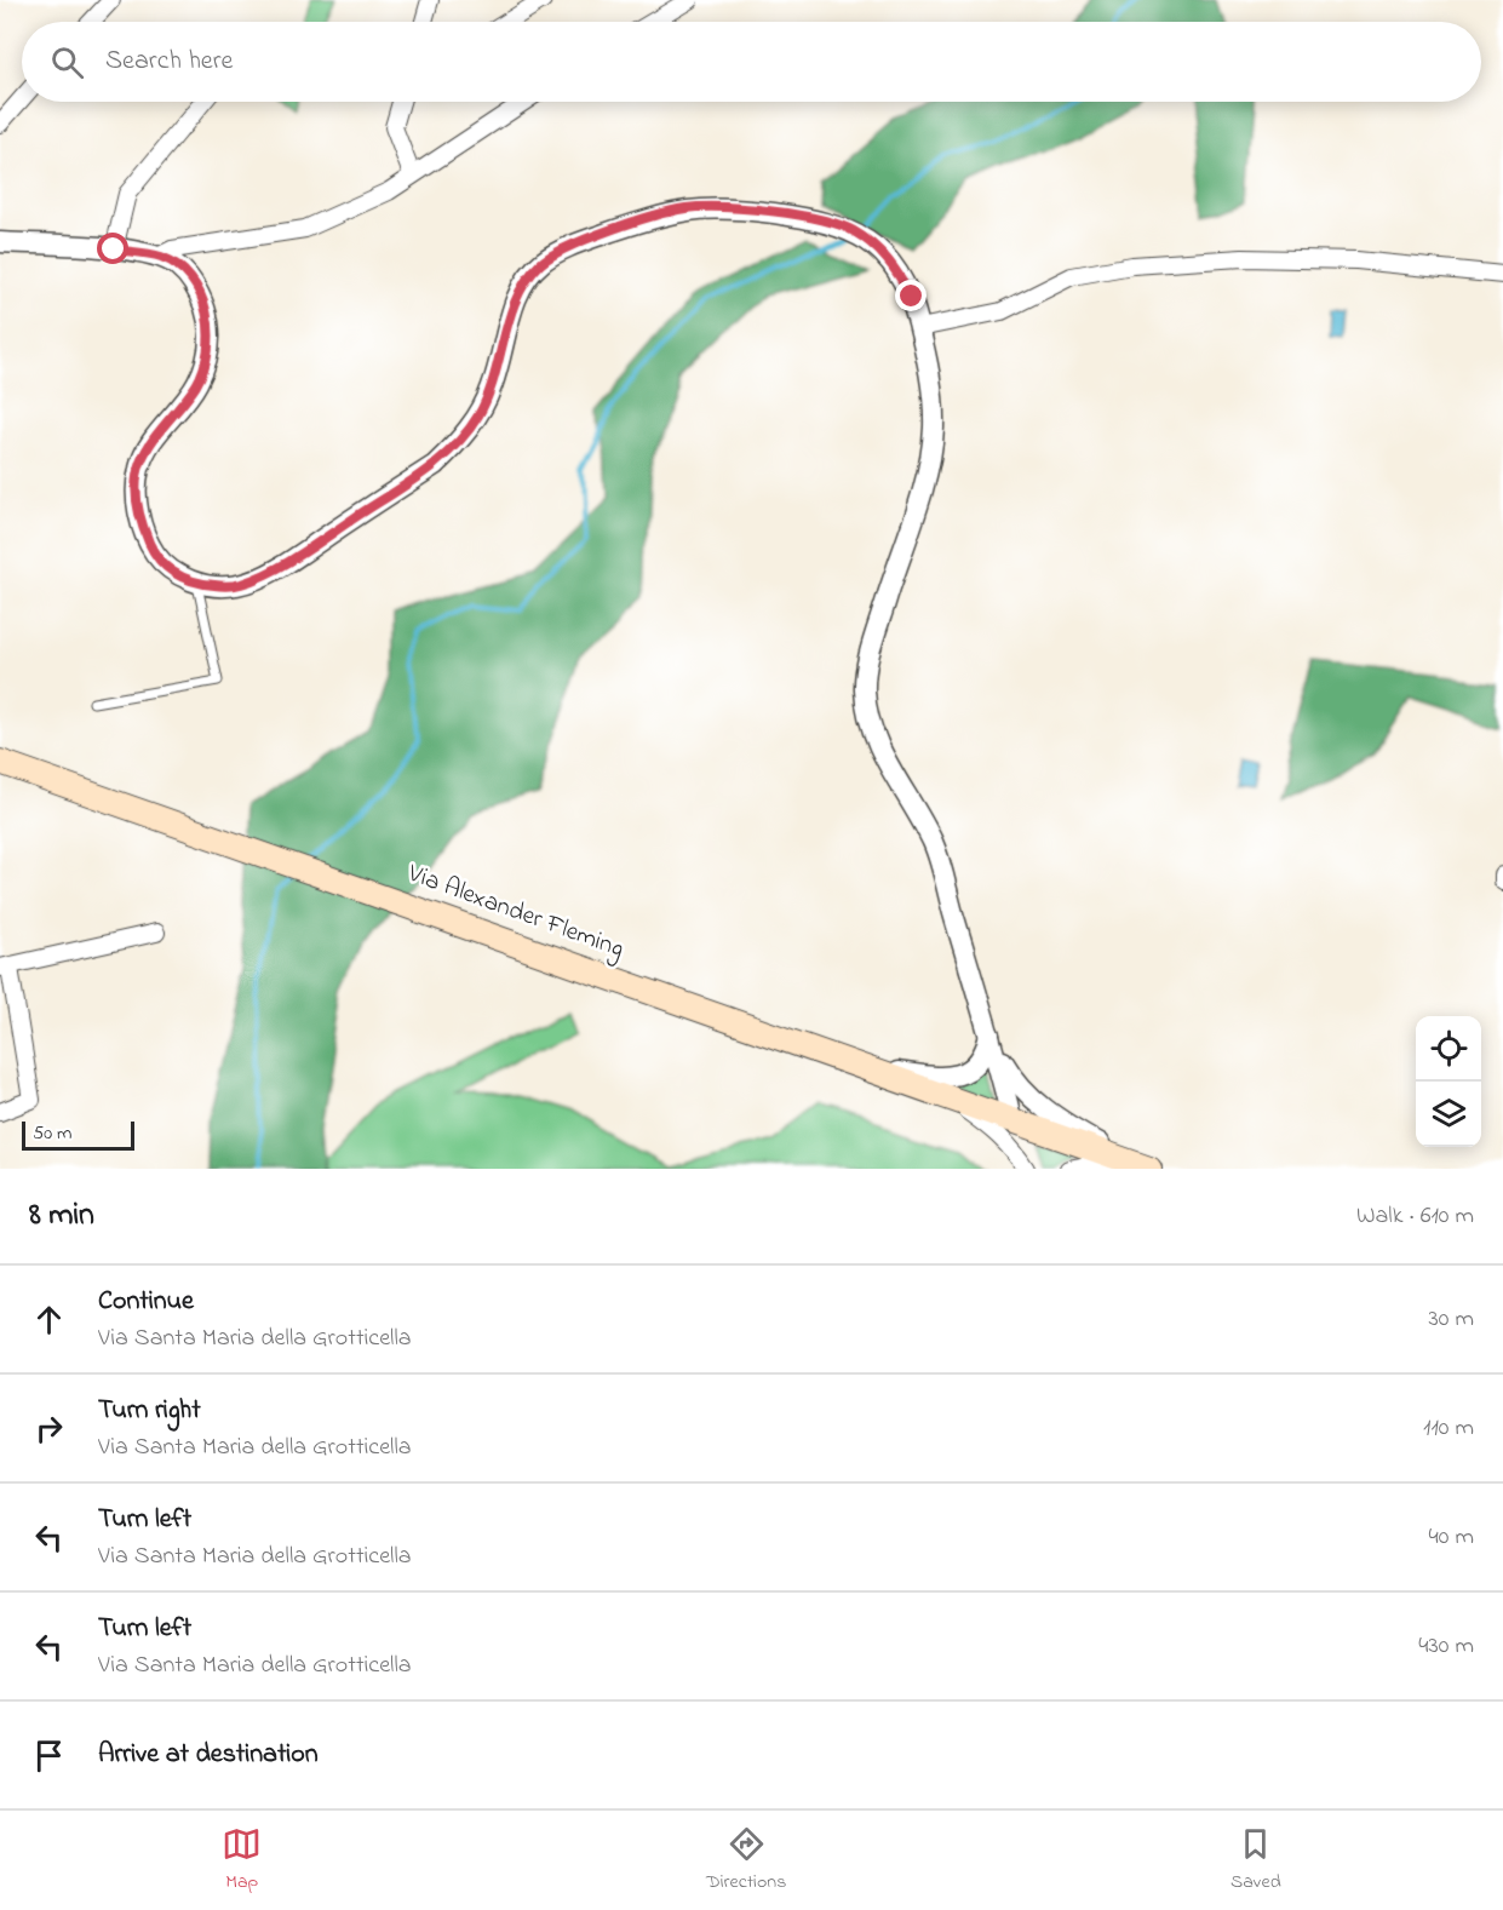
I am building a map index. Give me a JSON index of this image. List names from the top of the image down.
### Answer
{
  "streets": {
    "main road": ["Via Alexander Fleming"]
  },
  "scale_bar": "50 m",
  "page": {
    "search": "Search here",
    "scale": "50 m",
    "heading": ["8 min", "Walk · 610 m"],
    "list": [
      ["Continue", "Via Santa Maria della Grotticella", "30 m"],
      ["Turn right", "Via Santa Maria della Grotticella", "110 m"],
      ["Turn left", "Via Santa Maria della Grotticella", "40 m"],
      ["Turn left", "Via Santa Maria della Grotticella", "430 m"],
      "Arrive at destination"
    ],
    "nav": ["Map", "Directions", "Saved"]
  }
}
